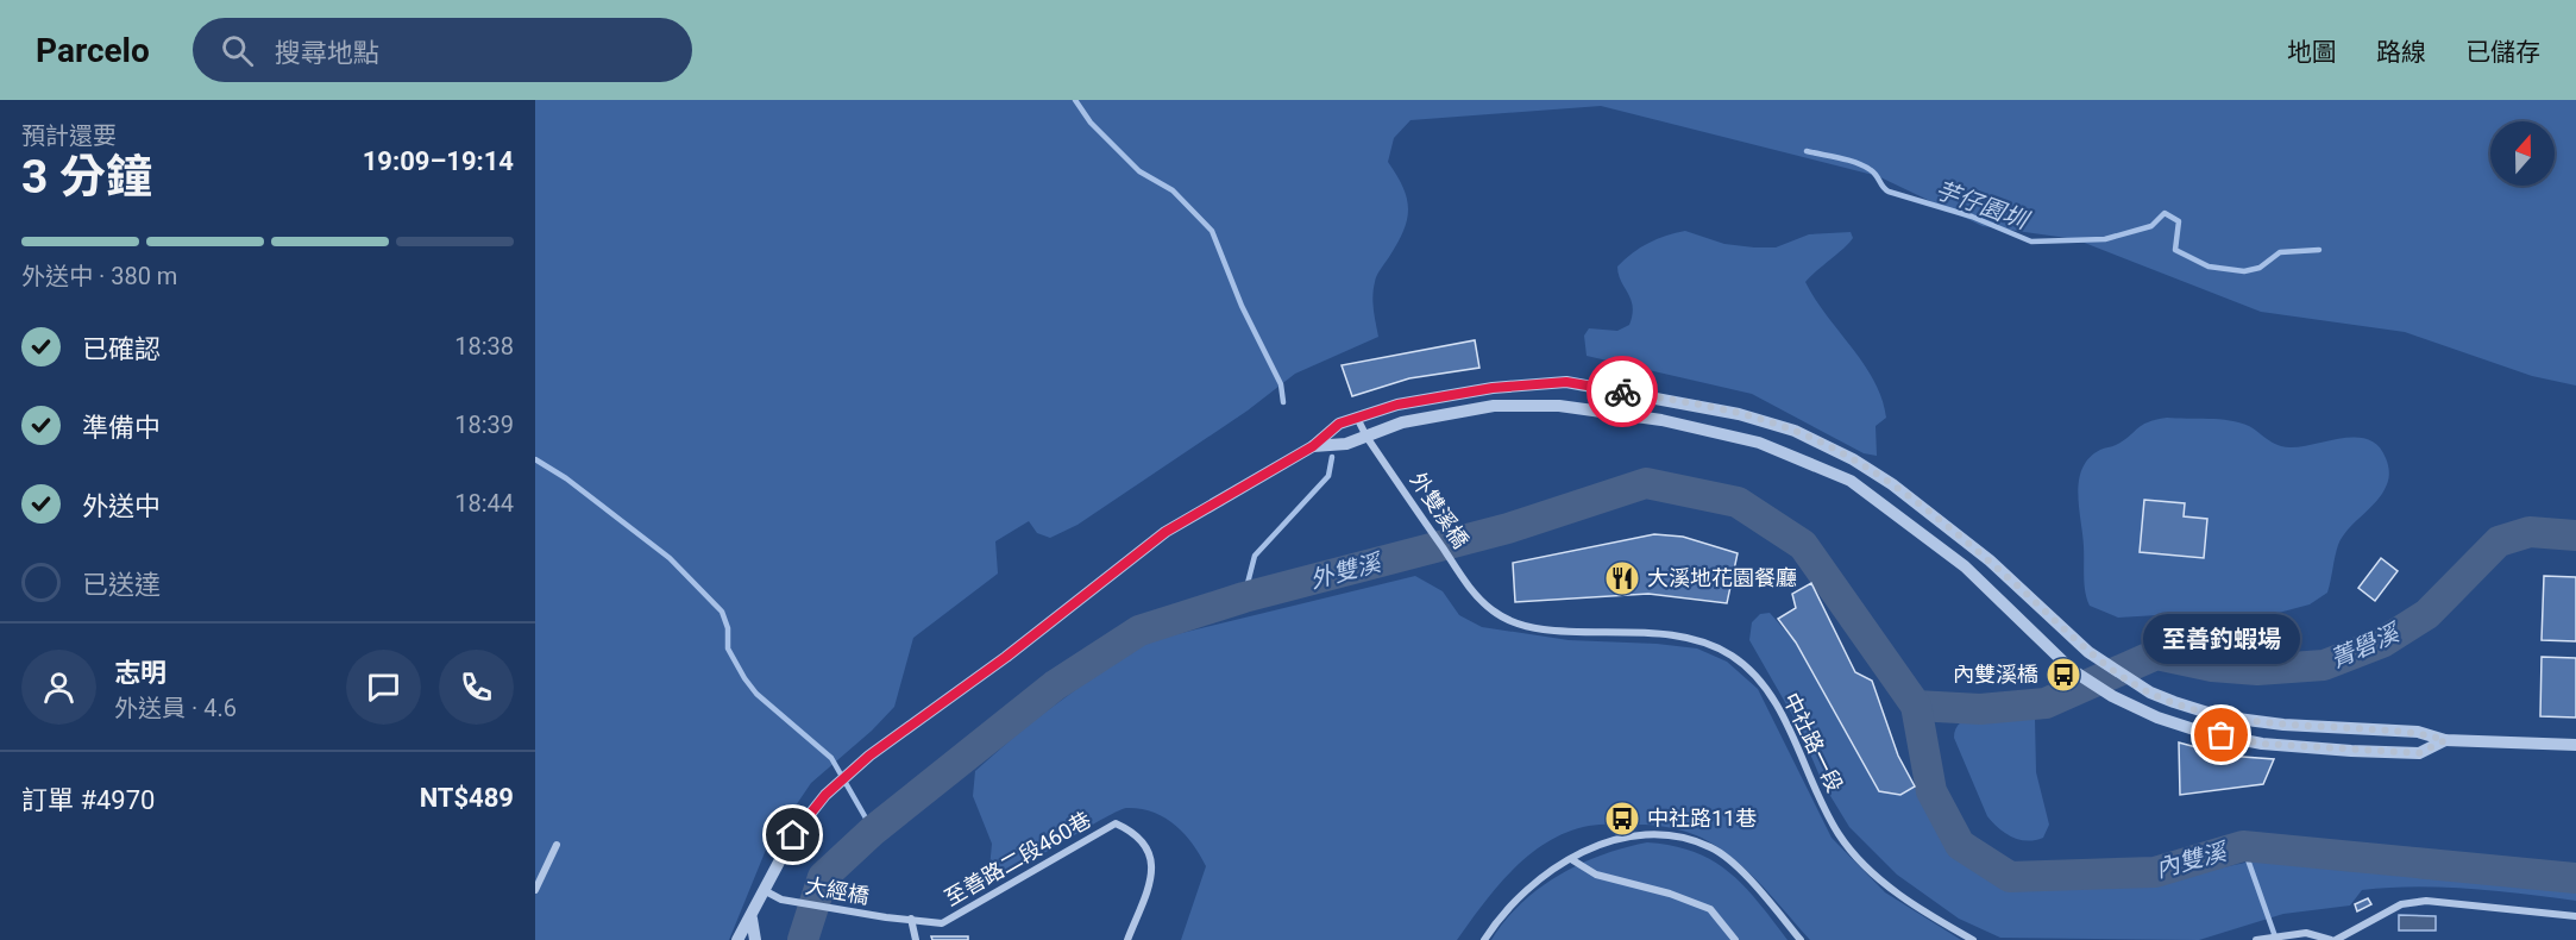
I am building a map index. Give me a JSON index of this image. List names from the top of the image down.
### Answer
{
  "streets": {
    "street": [
      "外雙溪橋",
      "中社路一段",
      "至善路二段460巷",
      "大經橋"
    ]
  },
  "crossings": [
    ["外雙溪橋", "中社路一段"],
    ["至善路二段460巷", "大經橋"]
  ],
  "water": [
    "芋仔園圳",
    "外雙溪",
    "菁礐溪",
    "內雙溪"
  ],
  "places": {
    "restaurant": ["大溪地花園餐廳"],
    "bus stop": ["內雙溪橋", "中社路11巷"],
    "other": ["至善釣蝦場"]
  },
  "north": "top",
  "page": {
    "header": "Parcelo",
    "search": "搜尋地點",
    "nav": ["地圖", "路線", "已儲存"],
    "heading": ["3 分鐘", "預計還要", "19:09–19:14"],
    "panel": [
      "志明",
      "外送員 · 4.6",
      "訂單 #4970",
      "NT$489"
    ],
    "bar": "外送中 · 380 m",
    "list": [
      ["已確認", "18:38"],
      ["準備中", "18:39"],
      ["外送中", "18:44"],
      "已送達"
    ],
    "bubble": "至善釣蝦場"
  }
}
